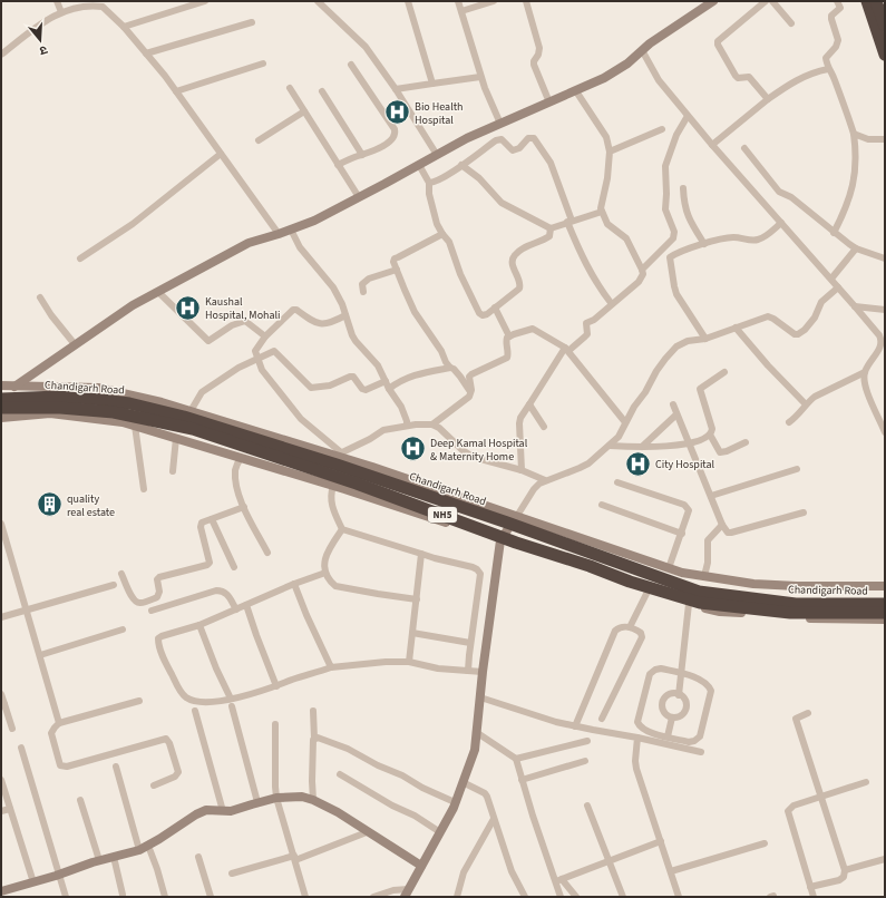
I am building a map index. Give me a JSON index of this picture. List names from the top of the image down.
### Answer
{
  "streets": {
    "highway": ["Chandigarh Road", "NH5"]
  },
  "places": {
    "hospital": [
      "Bio Health Hospital",
      "Kaushal Hospital, Mohali",
      "Deep Kamal Hospital & Maternity Home",
      "City Hospital"
    ],
    "building": ["quality real estate"]
  },
  "north": "bottom"
}
